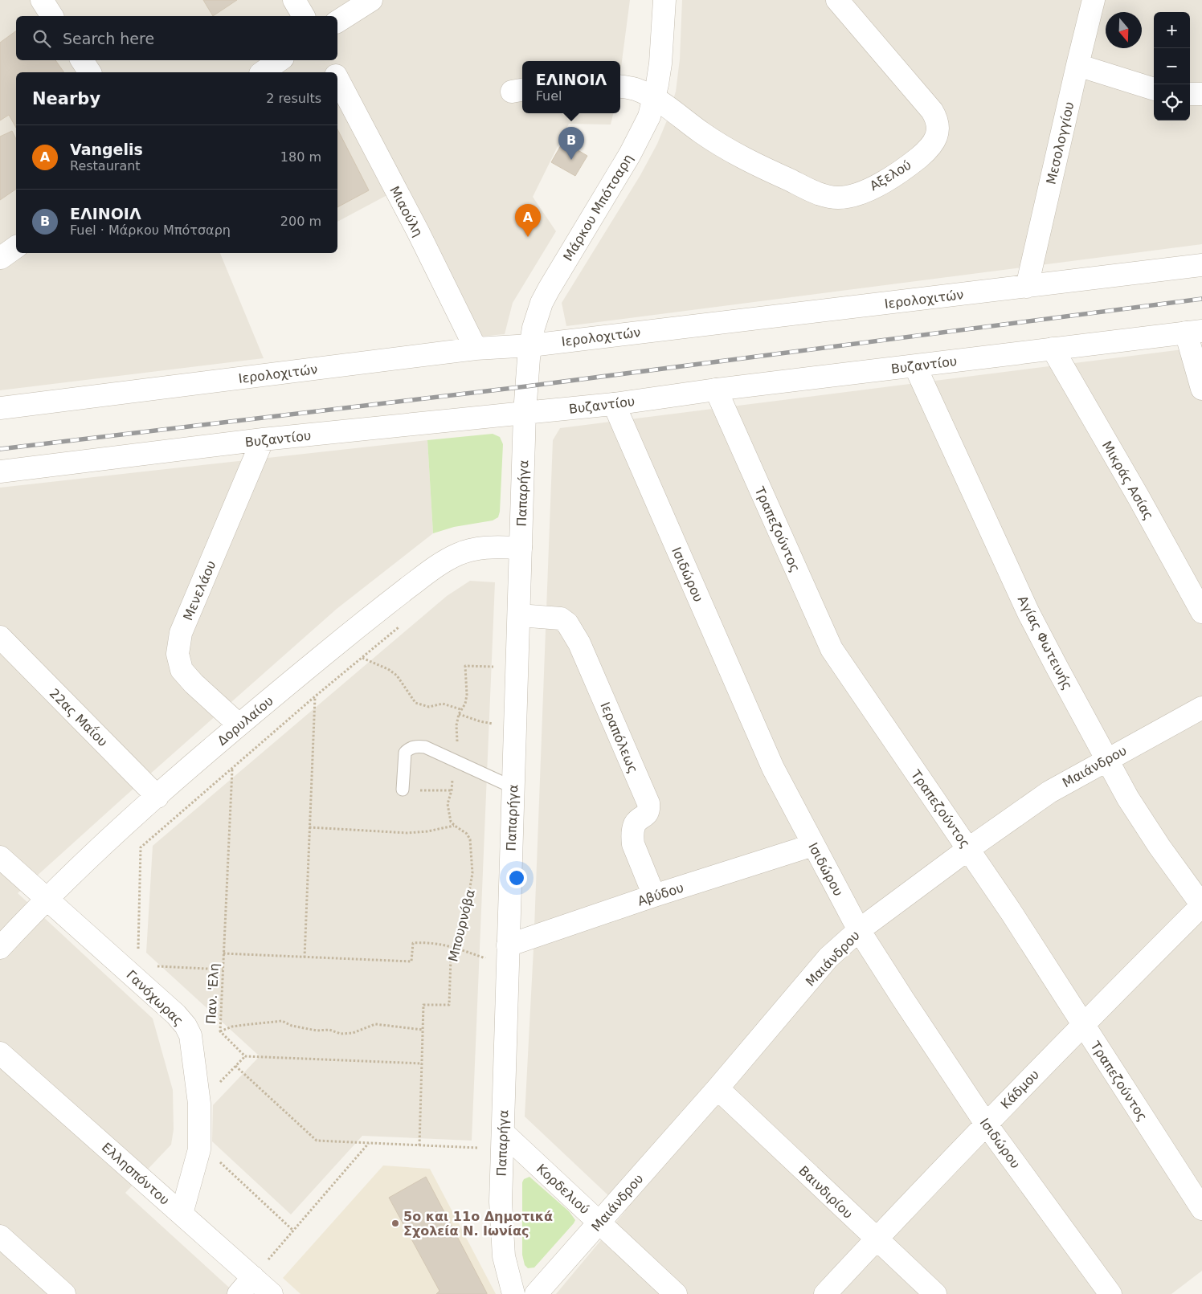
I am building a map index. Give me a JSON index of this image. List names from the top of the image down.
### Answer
{
  "streets": {
    "street": [
      "Μεσολογγίου",
      "Αξελού",
      "Μάρκου Μπότσαρη",
      "Μιαούλη",
      "Ιερολοχιτών",
      "Βυζαντίου",
      "Μικράς Ασίας",
      "Παπαρήγα",
      "Τραπεζούντος",
      "Ισιδώρου",
      "Μενελάου",
      "Αγίας Φωτεινής",
      "22ας Μαΐου",
      "Δορυλαίου",
      "Ιεραπόλεως",
      "Μαιάνδρου",
      "Αβύδου",
      "Γανόχωρας",
      "Κάδμου",
      "Ελλησπόντου",
      "Κορδελιού",
      "Βαινδιρίου"
    ],
    "path": ["Μπουρνόβα", "Παν. 'Ελη"]
  },
  "crossings": [
    ["Μεσολογγίου", "Ιερολοχιτών"],
    ["Αξελού", "Μάρκου Μπότσαρη"],
    ["Μάρκου Μπότσαρη", "Ιερολοχιτών"],
    ["Μάρκου Μπότσαρη", "Βυζαντίου"],
    ["Μάρκου Μπότσαρη", "Παπαρήγα"],
    ["Μιαούλη", "Ιερολοχιτών"],
    ["Βυζαντίου", "Μικράς Ασίας"],
    ["Βυζαντίου", "Παπαρήγα"],
    ["Βυζαντίου", "Τραπεζούντος"],
    ["Βυζαντίου", "Ισιδώρου"],
    ["Βυζαντίου", "Μενελάου"],
    ["Βυζαντίου", "Αγίας Φωτεινής"],
    ["Παπαρήγα", "Δορυλαίου"],
    ["Παπαρήγα", "Ιεραπόλεως"],
    ["Παπαρήγα", "Αβύδου"],
    ["Παπαρήγα", "Κορδελιού"],
    ["Τραπεζούντος", "Μαιάνδρου"],
    ["Τραπεζούντος", "Κάδμου"],
    ["Ισιδώρου", "Μαιάνδρου"],
    ["Ισιδώρου", "Αβύδου"],
    ["Ισιδώρου", "Κάδμου"],
    ["Μενελάου", "Δορυλαίου"],
    ["Αγίας Φωτεινής", "Μαιάνδρου"],
    ["Αγίας Φωτεινής", "Κάδμου"],
    ["22ας Μαΐου", "Δορυλαίου"],
    ["Δορυλαίου", "Γανόχωρας"],
    ["Ιεραπόλεως", "Αβύδου"],
    ["Μαιάνδρου", "Κορδελιού"],
    ["Μαιάνδρου", "Βαινδιρίου"],
    ["Γανόχωρας", "Ελλησπόντου"],
    ["Κάδμου", "Βαινδιρίου"]
  ],
  "places": ["5ο και 11ο Δημοτικά Σχολεία Ν. Ιωνίας"],
  "north": "bottom",
  "page": {
    "map_buttons": ["+", "−"],
    "search": "Search here",
    "popup": ["ΕΛΙΝΟΙΛ", "Fuel"],
    "heading": ["Nearby", "2 results"],
    "list": [
      {
        "mark": "A",
        "name": "Vangelis",
        "note": "Restaurant",
        "value": "180 m"
      },
      {
        "mark": "B",
        "name": "ΕΛΙΝΟΙΛ",
        "note": "Fuel · Μάρκου Μπότσαρη",
        "value": "200 m"
      }
    ],
    "pins": ["B", "A"]
  }
}
